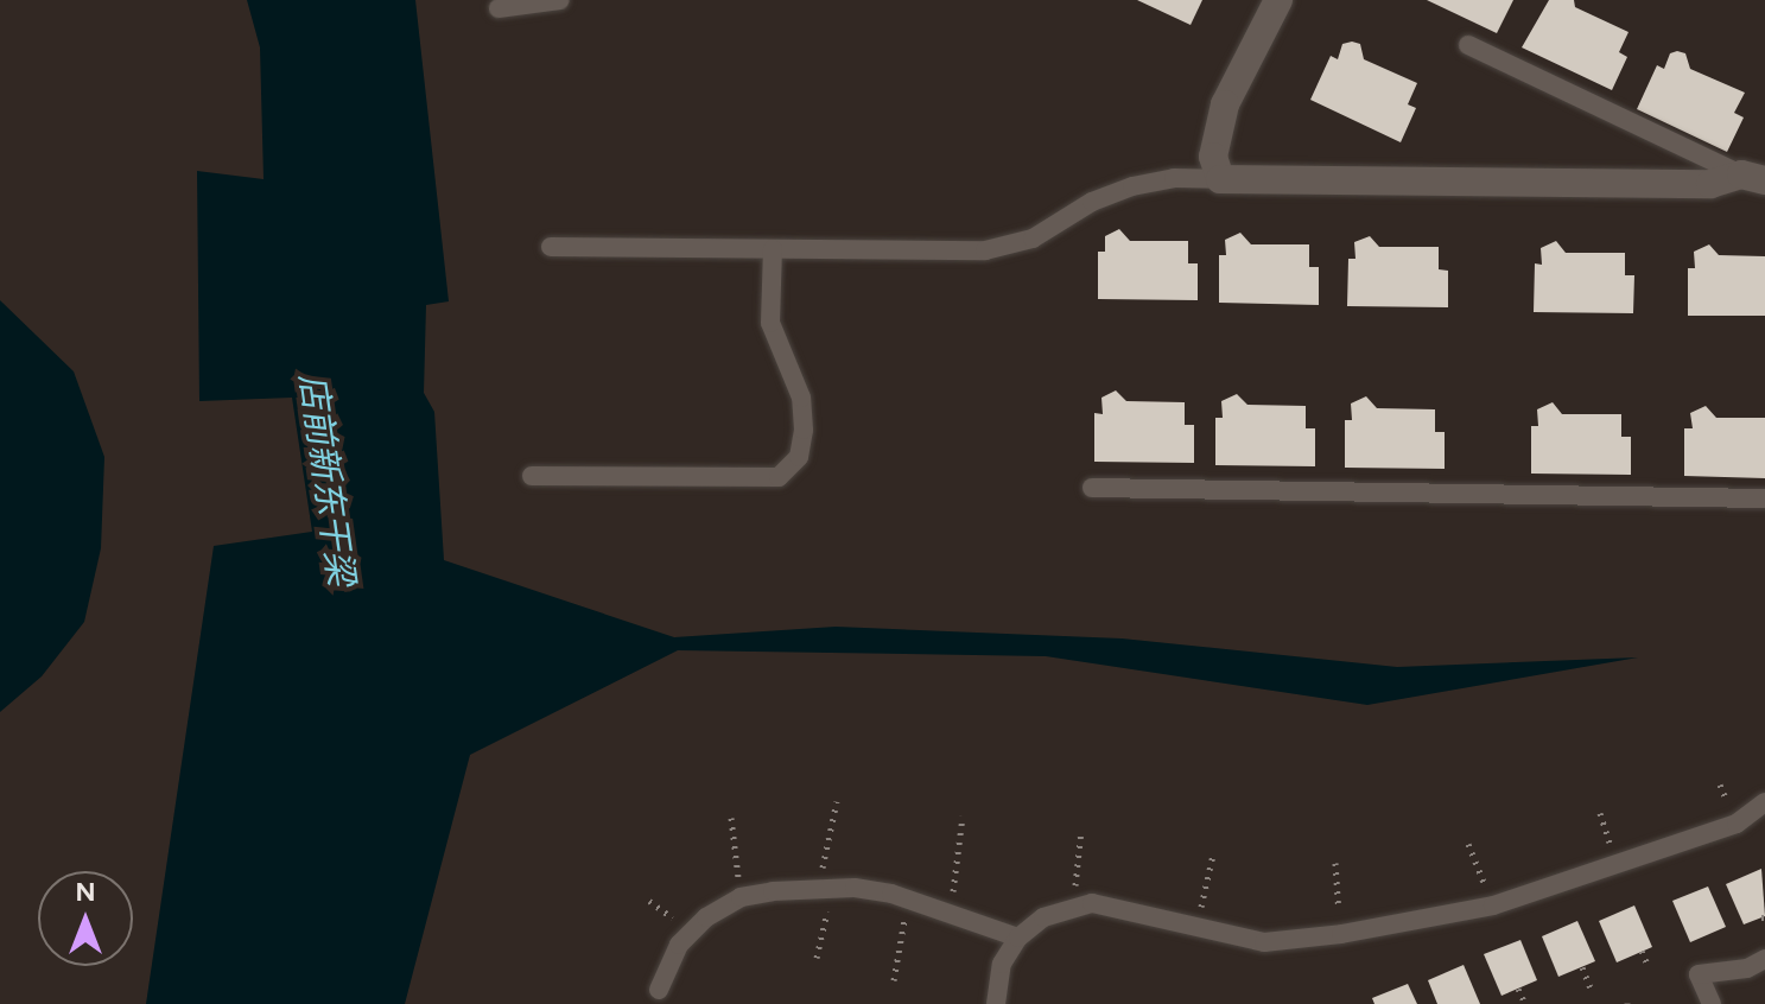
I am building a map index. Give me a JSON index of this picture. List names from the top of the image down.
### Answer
{
  "water": ["店前新东干梁"],
  "north": "top"
}
